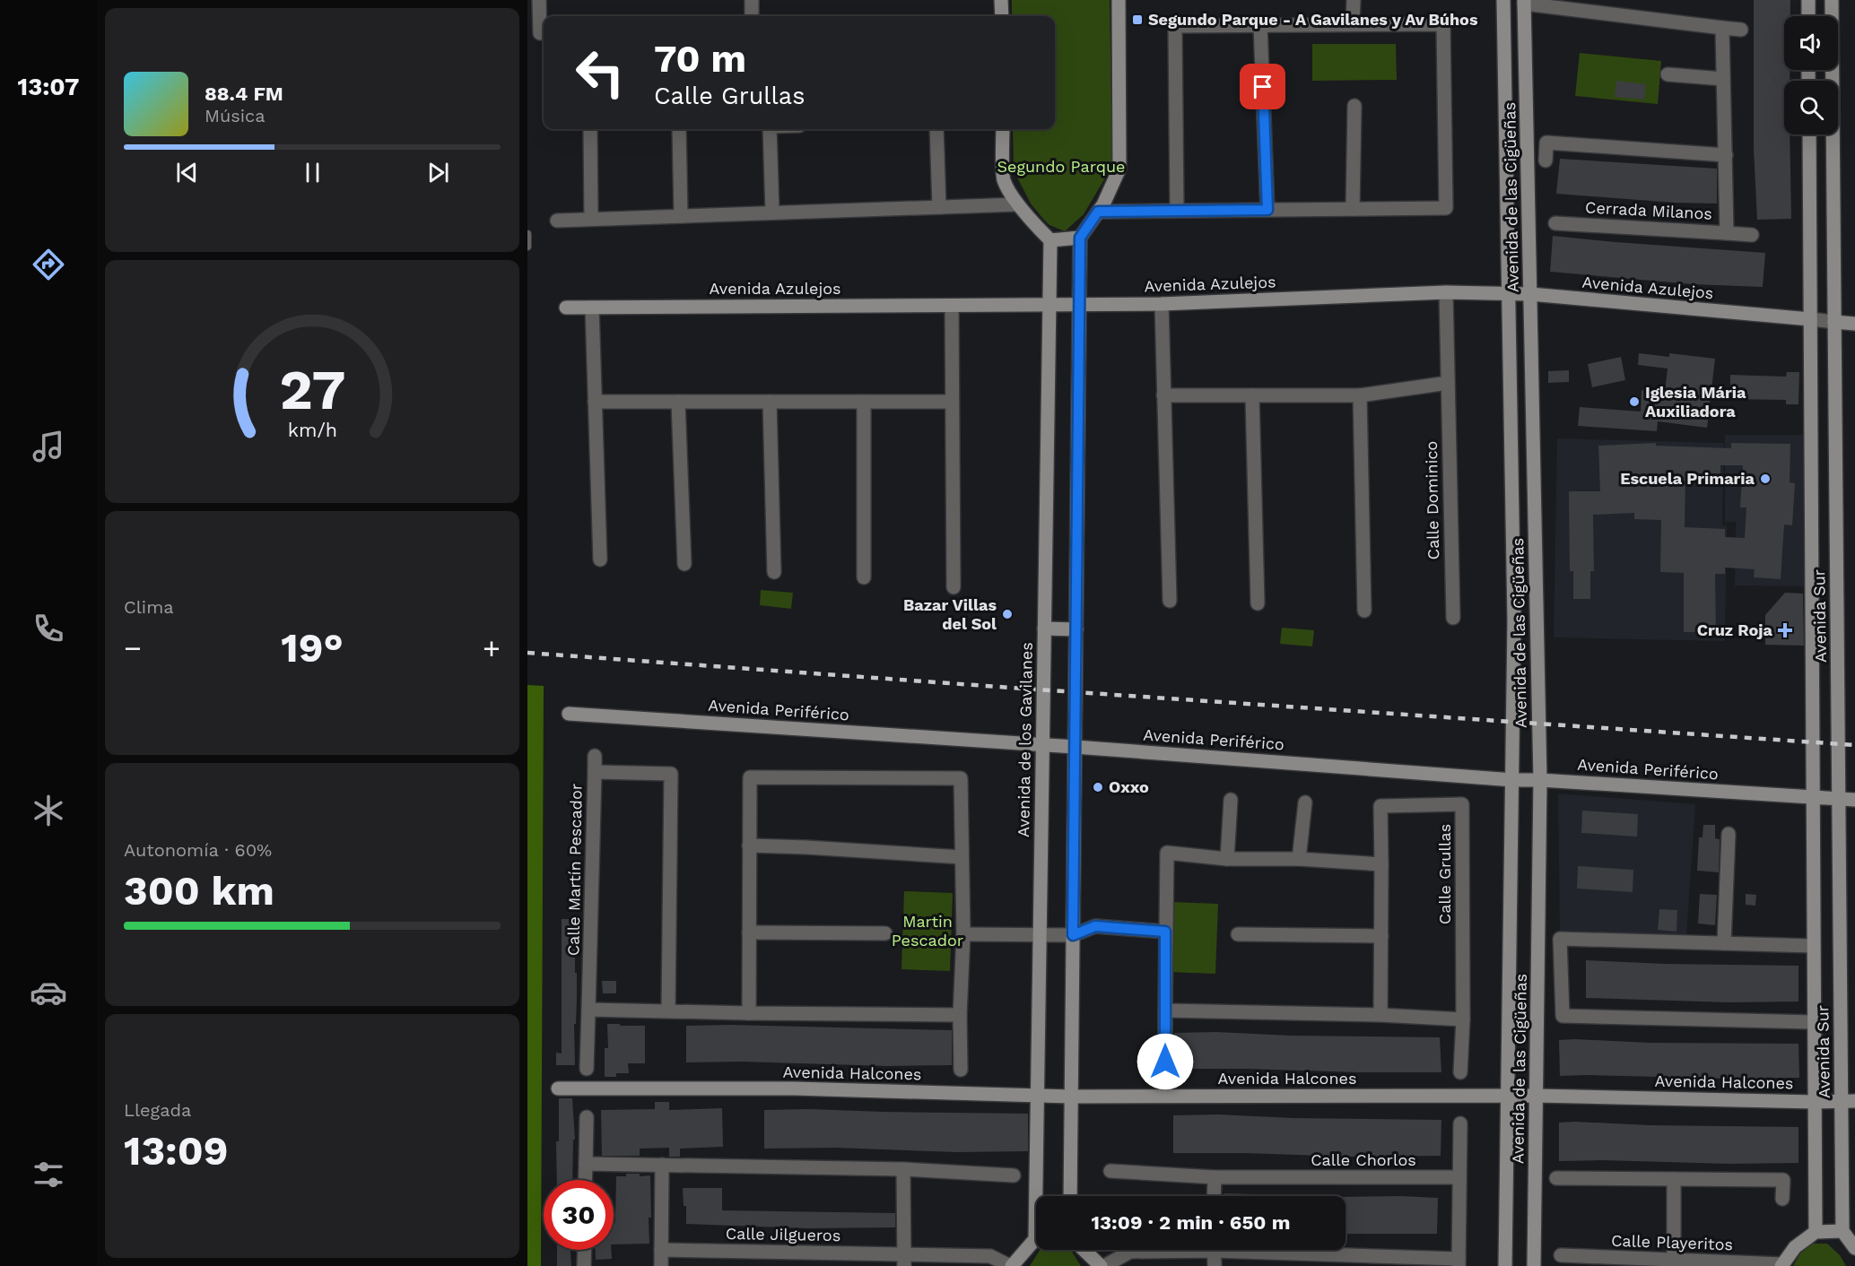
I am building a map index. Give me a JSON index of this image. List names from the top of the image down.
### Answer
{
  "streets": {
    "main road": [
      "Avenida de las Cigüeñas",
      "Avenida Azulejos",
      "Avenida Sur",
      "Avenida Periférico",
      "Avenida de los Gavilanes",
      "Avenida Halcones"
    ],
    "street": [
      "Cerrada Milanos",
      "Calle Dominico",
      "Calle Martín Pescador",
      "Calle Grullas",
      "Calle Chorlos",
      "Calle Jilgueros",
      "Calle Playeritos"
    ]
  },
  "crossings": [
    ["Avenida de las Cigüeñas", "Avenida Azulejos"],
    ["Avenida de las Cigüeñas", "Avenida Periférico"],
    ["Avenida de las Cigüeñas", "Avenida Halcones"],
    ["Avenida Azulejos", "Calle Dominico"],
    ["Avenida Azulejos", "Avenida Sur"],
    ["Avenida Azulejos", "Avenida de los Gavilanes"],
    ["Avenida Sur", "Avenida Periférico"],
    ["Avenida Sur", "Avenida Halcones"],
    ["Avenida Periférico", "Avenida de los Gavilanes"],
    ["Avenida de los Gavilanes", "Avenida Halcones"],
    ["Avenida de los Gavilanes", "Calle Jilgueros"]
  ],
  "parks": ["Segundo Parque", "Martin Pescador"],
  "places": {
    "transit": ["Segundo Parque - A Gavilanes y Av Búhos"],
    "other": [
      "Iglesia Mária Auxiliadora",
      "Escuela Primaria",
      "Bazar Villas del Sol",
      "Oxxo"
    ],
    "health": ["Cruz Roja"]
  },
  "page": {
    "tabs": "13:07",
    "turn": ["70 m", "Calle Grullas"],
    "song": ["88.4 FM", "Música"],
    "tile": [
      "Clima",
      ["Autonomía · 60%", "300 km"],
      ["Llegada", "13:09"]
    ],
    "heat": ["−", "19°", "+"],
    "limit": "30",
    "trip": "13:09 · 2 min · 650 m",
    "gauge": ["27", "km/h"]
  }
}
